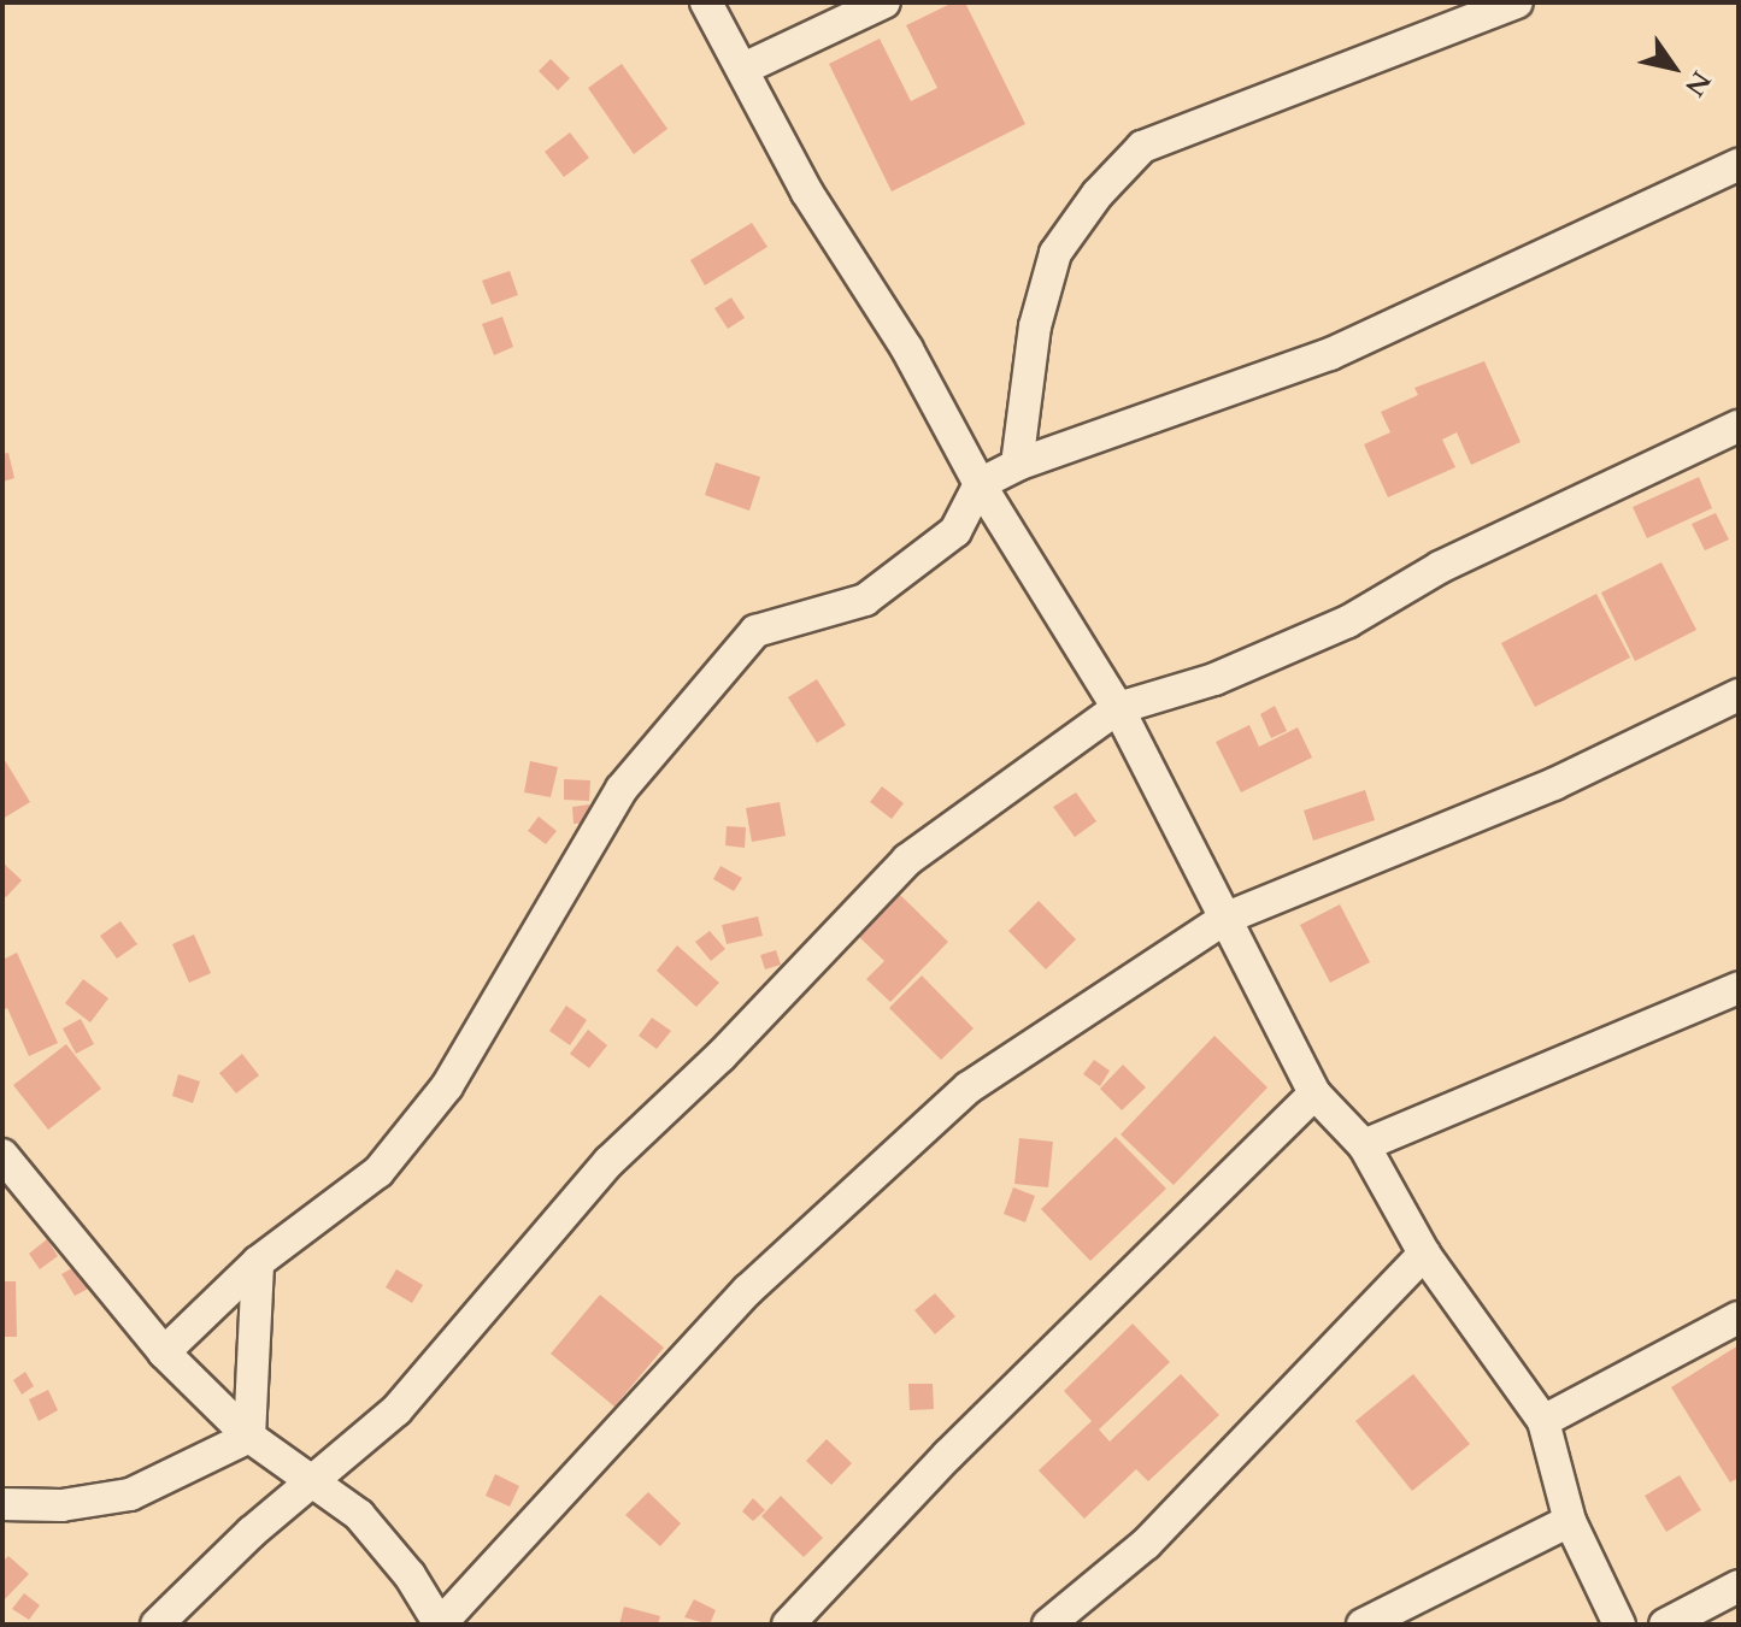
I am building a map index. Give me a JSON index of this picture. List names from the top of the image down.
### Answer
{
  "north": "bottom right"
}
